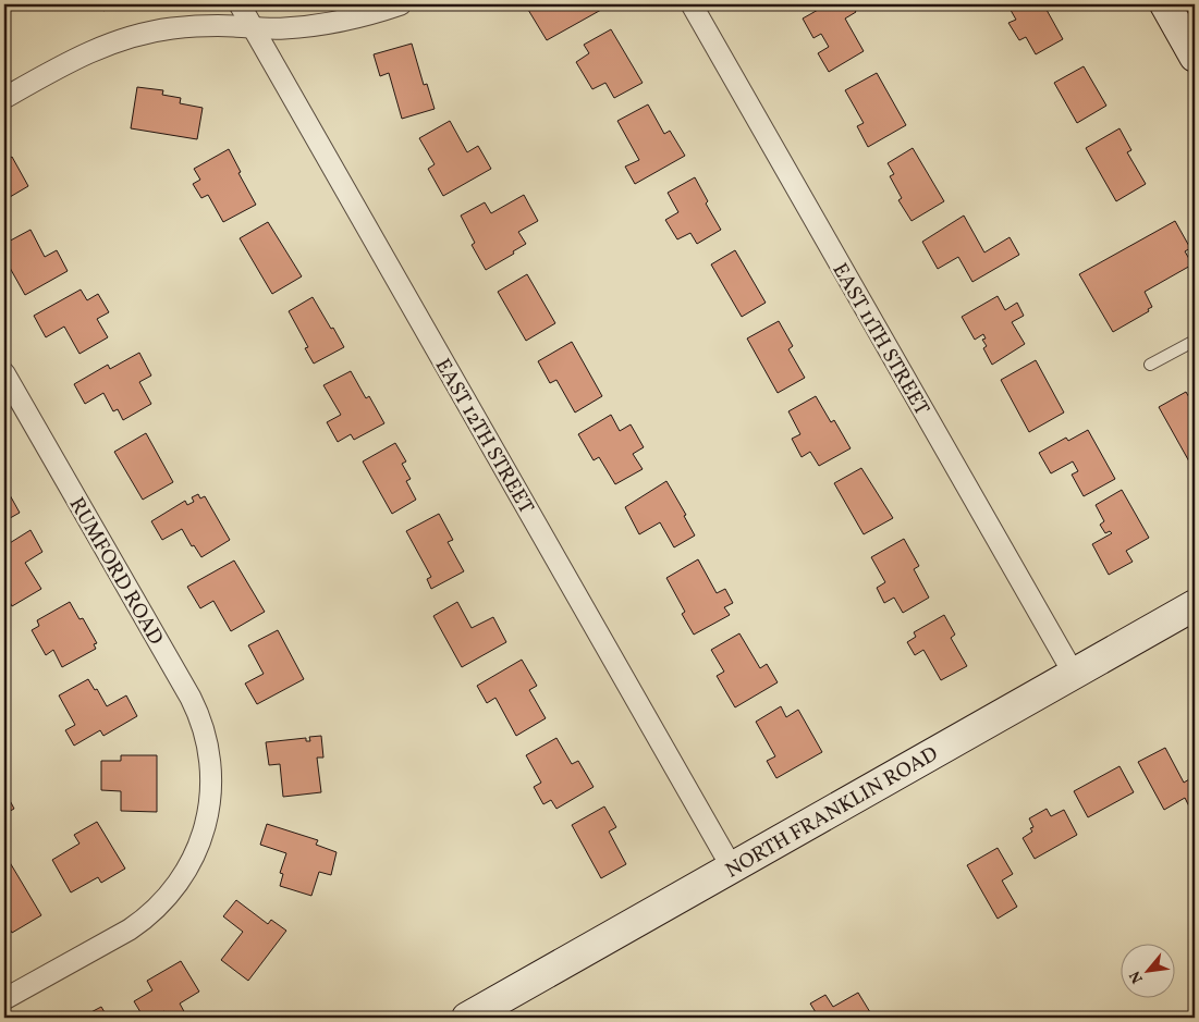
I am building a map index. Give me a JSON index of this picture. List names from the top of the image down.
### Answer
{
  "streets": {
    "main road": ["NORTH FRANKLIN ROAD"],
    "street": ["EAST 11TH STREET", "EAST 12TH STREET", "RUMFORD ROAD"]
  },
  "crossings": [
    ["EAST 11TH STREET", "NORTH FRANKLIN ROAD"],
    ["EAST 12TH STREET", "NORTH FRANKLIN ROAD"]
  ],
  "north": "bottom left"
}
